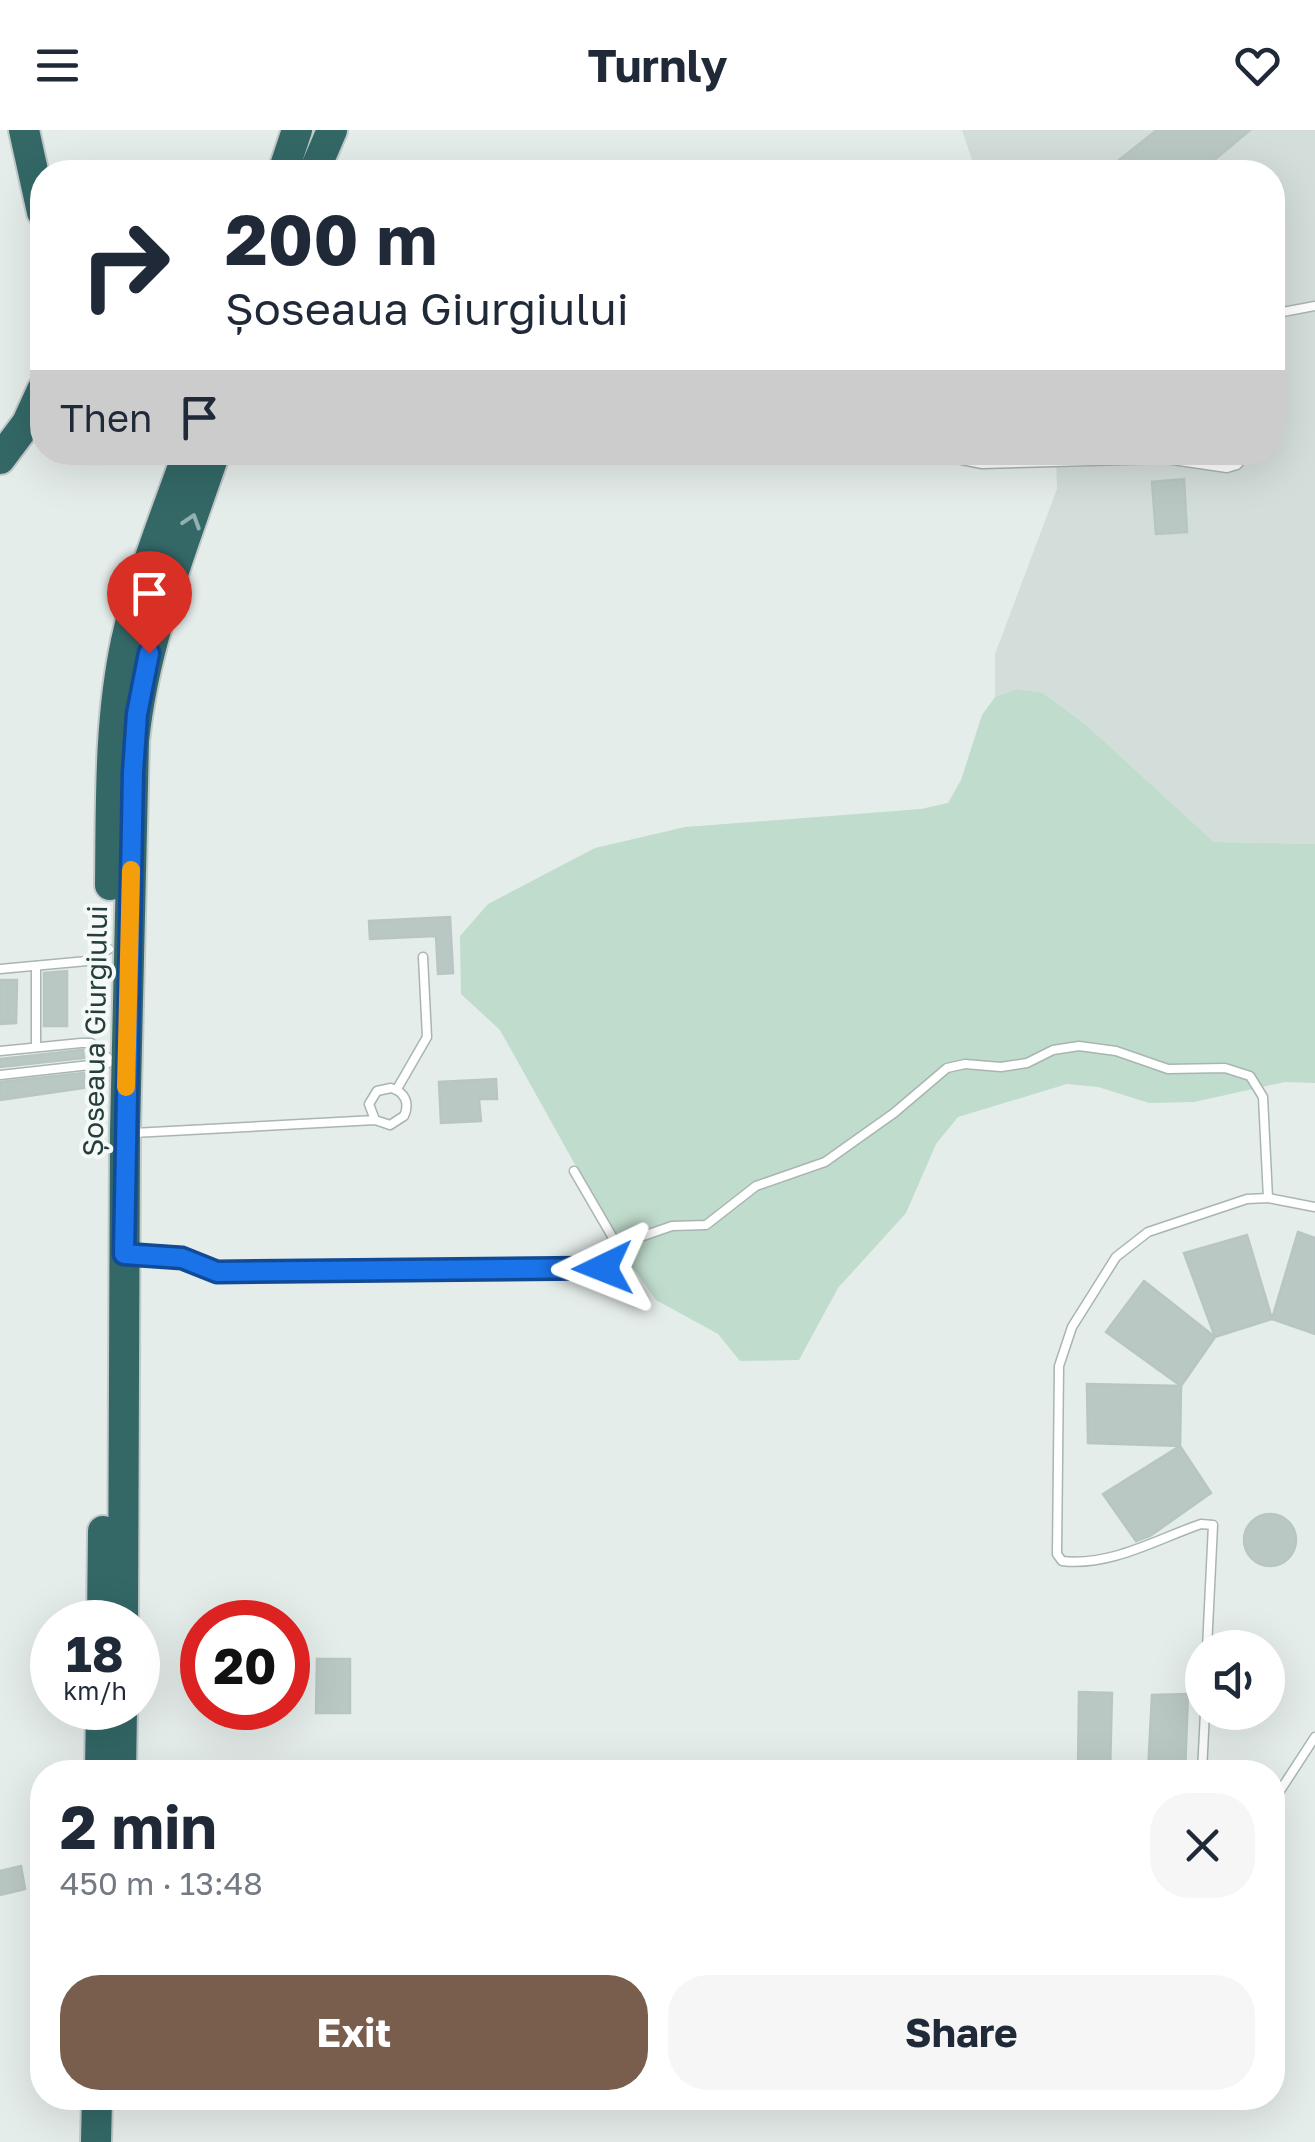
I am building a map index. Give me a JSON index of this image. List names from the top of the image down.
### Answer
{
  "streets": {
    "highway": ["Șoseaua Giurgiului"]
  },
  "page": {
    "header": "Turnly",
    "turn": ["200 m", "Șoseaua Giurgiului"],
    "then": "Then",
    "speed": "18 km/h",
    "limit": "20",
    "heading": ["2 min", "450 m · 13:48"],
    "buttons": ["Exit", "Share"]
  }
}
